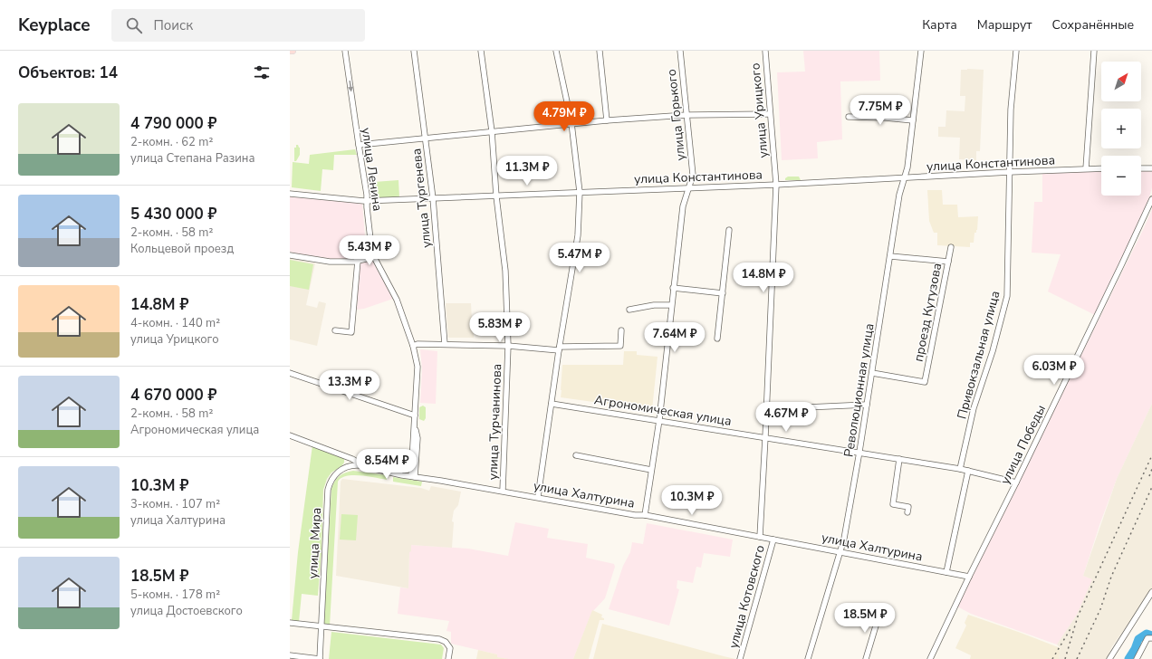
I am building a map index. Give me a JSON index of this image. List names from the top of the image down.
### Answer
{
  "streets": {
    "street": [
      "улица Урицкого",
      "улица Горького",
      "улица Константинова",
      "улица Ленина",
      "улица Тургенева",
      "проезд Кутузова",
      "Привокзальная улица",
      "Революционная улица",
      "Агрономическая улица",
      "улица Турчанинова",
      "улица Победы",
      "улица Халтурина",
      "улица Мира",
      "улица Котовского"
    ]
  },
  "crossings": [
    ["улица Урицкого", "улица Константинова"],
    ["улица Урицкого", "Агрономическая улица"],
    ["улица Урицкого", "улица Халтурина"],
    ["улица Горького", "улица Константинова"],
    ["улица Горького", "Агрономическая улица"],
    ["улица Горького", "улица Халтурина"],
    ["улица Константинова", "улица Ленина"],
    ["улица Константинова", "улица Тургенева"],
    ["улица Константинова", "Привокзальная улица"],
    ["улица Константинова", "Революционная улица"],
    ["улица Константинова", "улица Турчанинова"],
    ["улица Ленина", "улица Халтурина"],
    ["проезд Кутузова", "Революционная улица"],
    ["Привокзальная улица", "Агрономическая улица"],
    ["Революционная улица", "Агрономическая улица"],
    ["Революционная улица", "улица Халтурина"],
    ["Агрономическая улица", "улица Победы"],
    ["улица Турчанинова", "улица Халтурина"],
    ["улица Победы", "улица Халтурина"],
    ["улица Халтурина", "улица Мира"],
    ["улица Халтурина", "улица Котовского"]
  ],
  "north": "top right",
  "page": {
    "header": "Keyplace",
    "search": "Поиск",
    "nav": ["Карта", "Маршрут", "Сохранённые"],
    "heading": "Объектов: 14",
    "map_buttons": ["+", "−"],
    "list": [
      {
        "name": "4 790 000 ₽",
        "note": "2-комн. · 62 m² · улица Степана Разина"
      },
      {
        "name": "5 430 000 ₽",
        "note": "2-комн. · 58 m² · Кольцевой проезд"
      },
      {
        "name": "14.8M ₽",
        "note": "4-комн. · 140 m² · улица Урицкого"
      },
      {
        "name": "4 670 000 ₽",
        "note": "2-комн. · 58 m² · Агрономическая улица"
      },
      {
        "name": "10.3M ₽",
        "note": "3-комн. · 107 m² · улица Халтурина"
      },
      {
        "name": "18.5M ₽",
        "note": "5-комн. · 178 m² · улица Достоевского"
      }
    ],
    "price": [
      "7.75M ₽",
      "4.79M ₽",
      "11.3M ₽",
      "5.43M ₽",
      "5.47M ₽",
      "14.8M ₽",
      "5.83M ₽",
      "7.64M ₽",
      "6.03M ₽",
      "13.3M ₽",
      "4.67M ₽",
      "8.54M ₽",
      "10.3M ₽",
      "18.5M ₽"
    ]
  }
}
